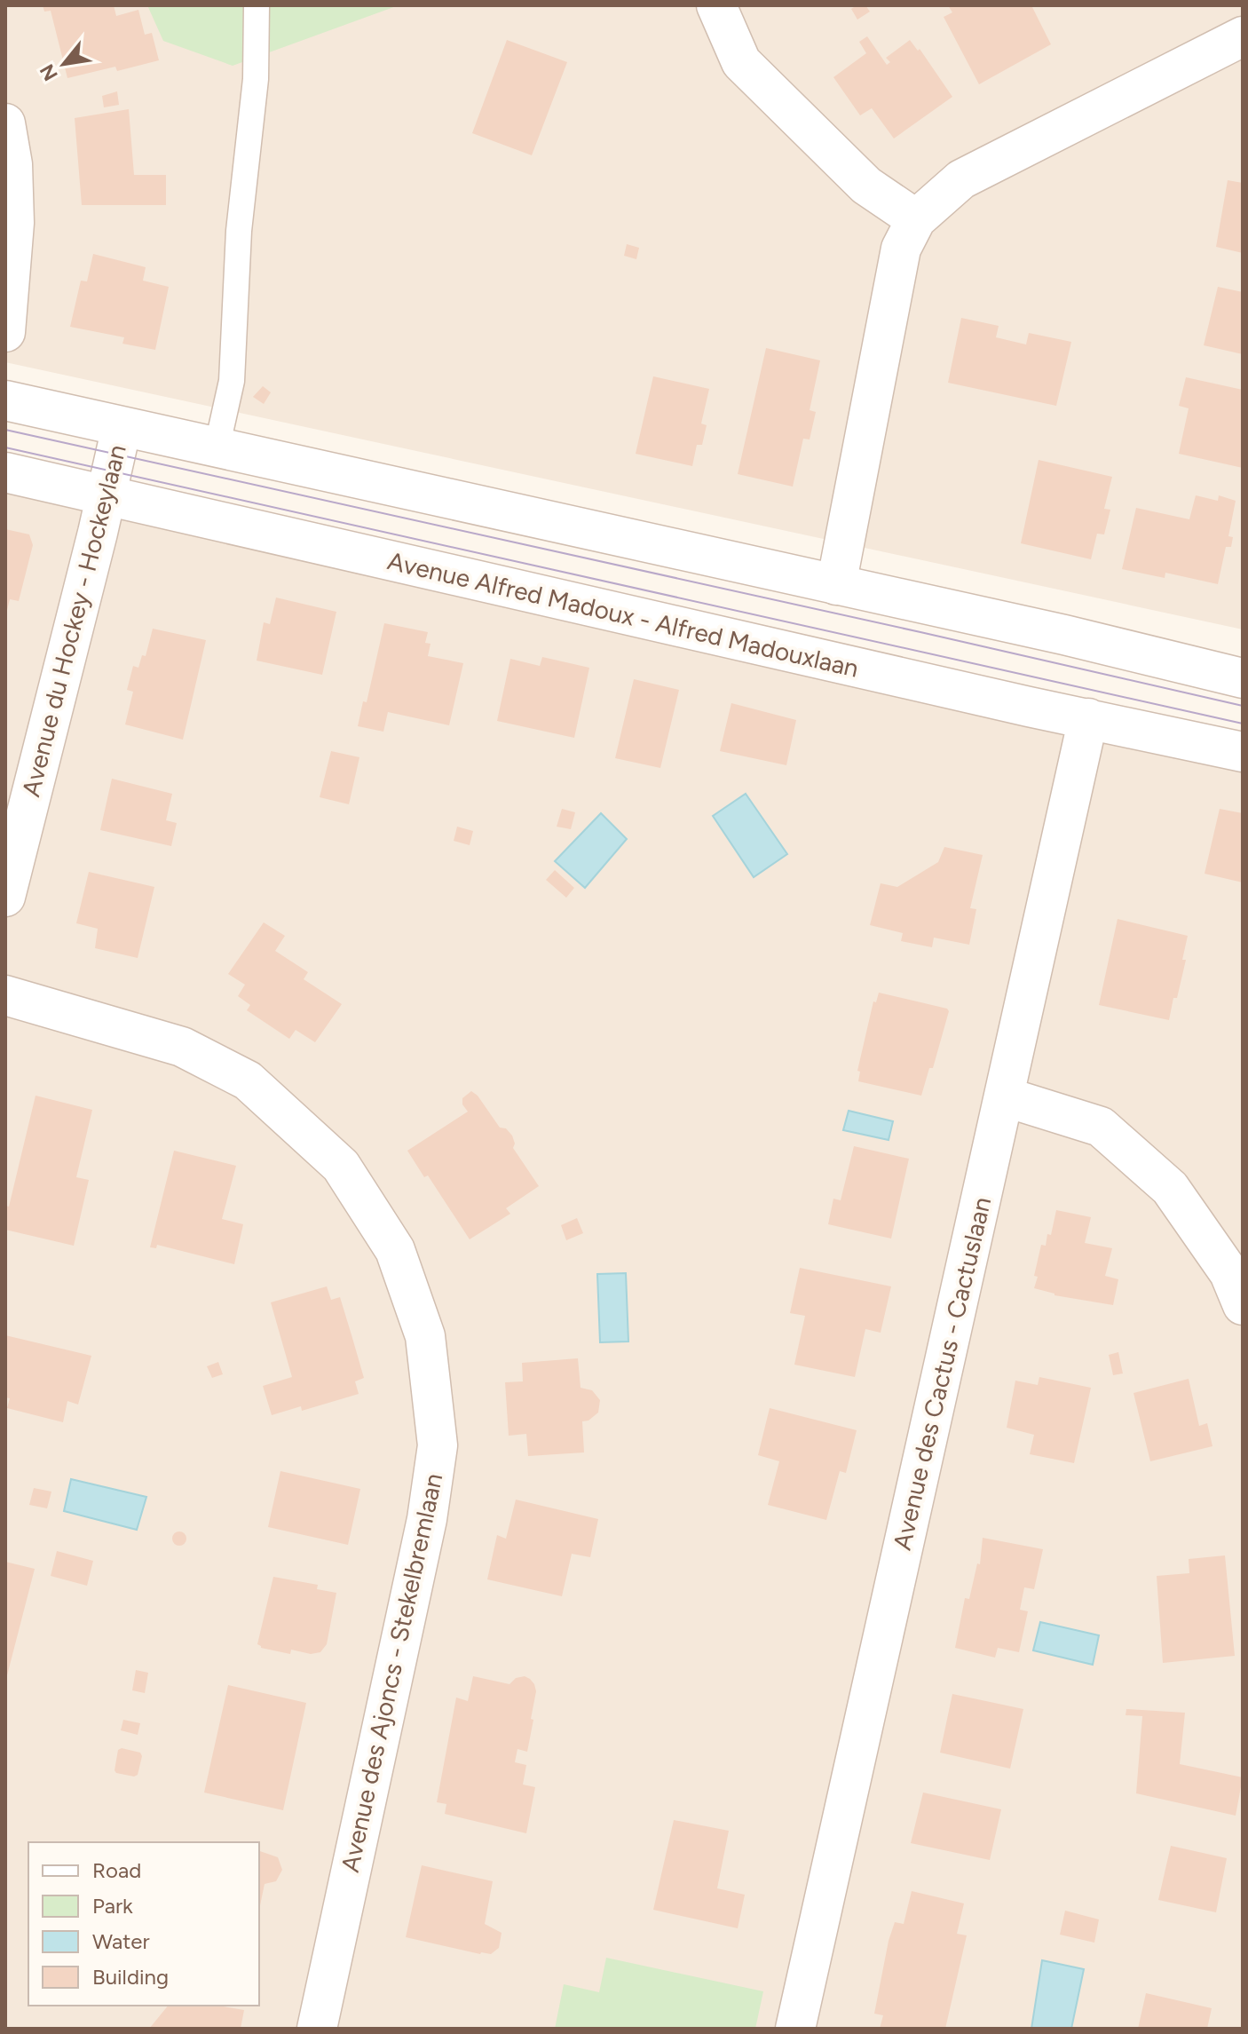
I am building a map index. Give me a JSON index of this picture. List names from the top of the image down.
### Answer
{
  "streets": {
    "street": [
      "Avenue Alfred Madoux - Alfred Madouxlaan",
      "Avenue du Hockey - Hockeylaan",
      "Avenue des Cactus - Cactuslaan",
      "Avenue des Ajoncs - Stekelbremlaan"
    ]
  },
  "crossings": [
    ["Avenue Alfred Madoux - Alfred Madouxlaan", "Avenue du Hockey - Hockeylaan"],
    ["Avenue Alfred Madoux - Alfred Madouxlaan", "Avenue des Cactus - Cactuslaan"]
  ],
  "legend": [
    "Road",
    "Park",
    "Water",
    "Building"
  ],
  "north": "bottom left"
}
